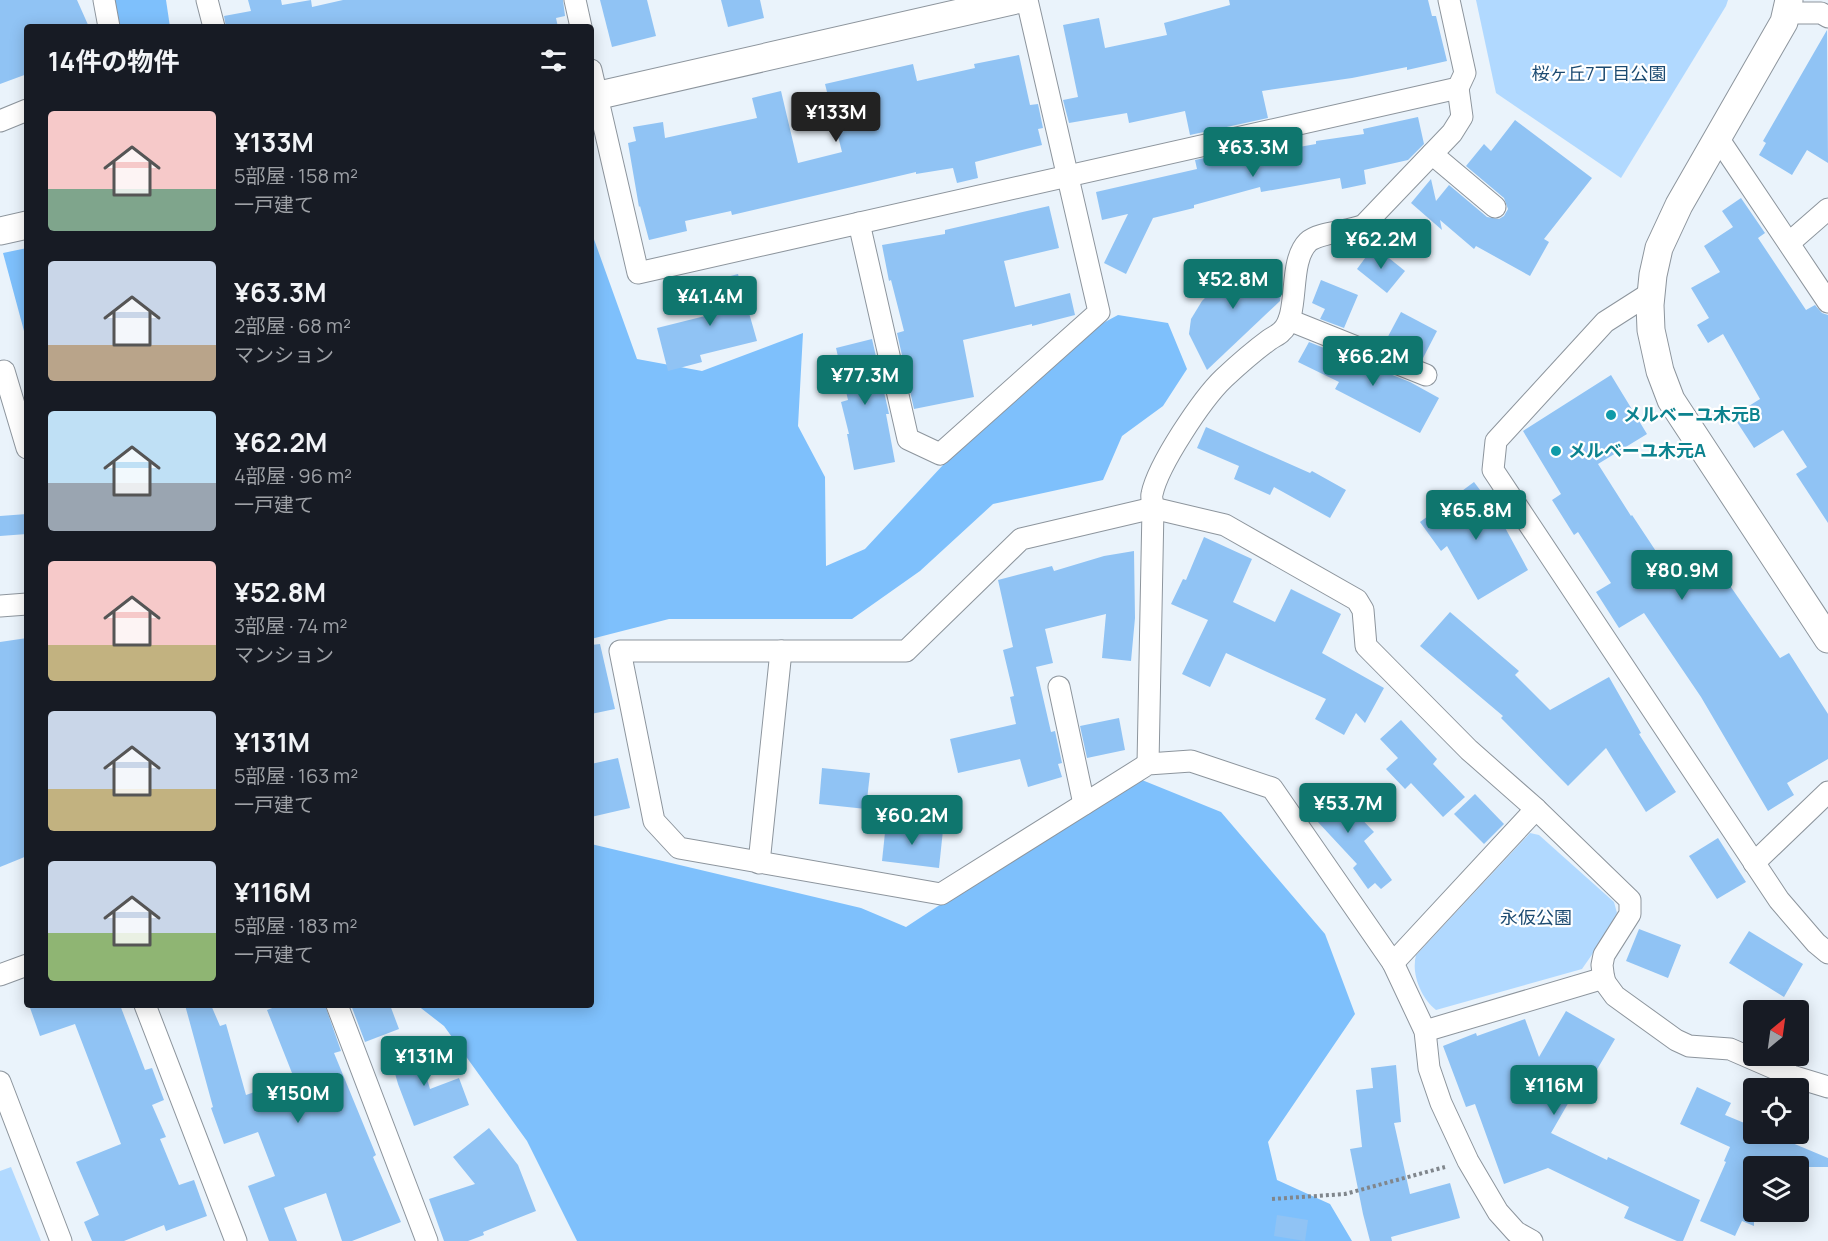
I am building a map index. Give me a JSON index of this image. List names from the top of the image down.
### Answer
{
  "parks": ["桜ヶ丘7丁目公園", "永仮公園"],
  "places": ["メルベーユ木元B", "メルベーユ木元A"],
  "north": "top right",
  "page": {
    "heading": "14件の物件",
    "price": [
      "¥133M",
      "¥63.3M",
      "¥62.2M",
      "¥52.8M",
      "¥41.4M",
      "¥66.2M",
      "¥77.3M",
      "¥65.8M",
      "¥80.9M",
      "¥53.7M",
      "¥60.2M",
      "¥131M",
      "¥116M",
      "¥150M"
    ],
    "list": [
      {
        "name": "¥133M",
        "note": "5部屋 · 158 m² · 一戸建て"
      },
      {
        "name": "¥63.3M",
        "note": "2部屋 · 68 m² · マンション"
      },
      {
        "name": "¥62.2M",
        "note": "4部屋 · 96 m² · 一戸建て"
      },
      {
        "name": "¥52.8M",
        "note": "3部屋 · 74 m² · マンション"
      },
      {
        "name": "¥131M",
        "note": "5部屋 · 163 m² · 一戸建て"
      },
      {
        "name": "¥116M",
        "note": "5部屋 · 183 m² · 一戸建て"
      }
    ]
  }
}
